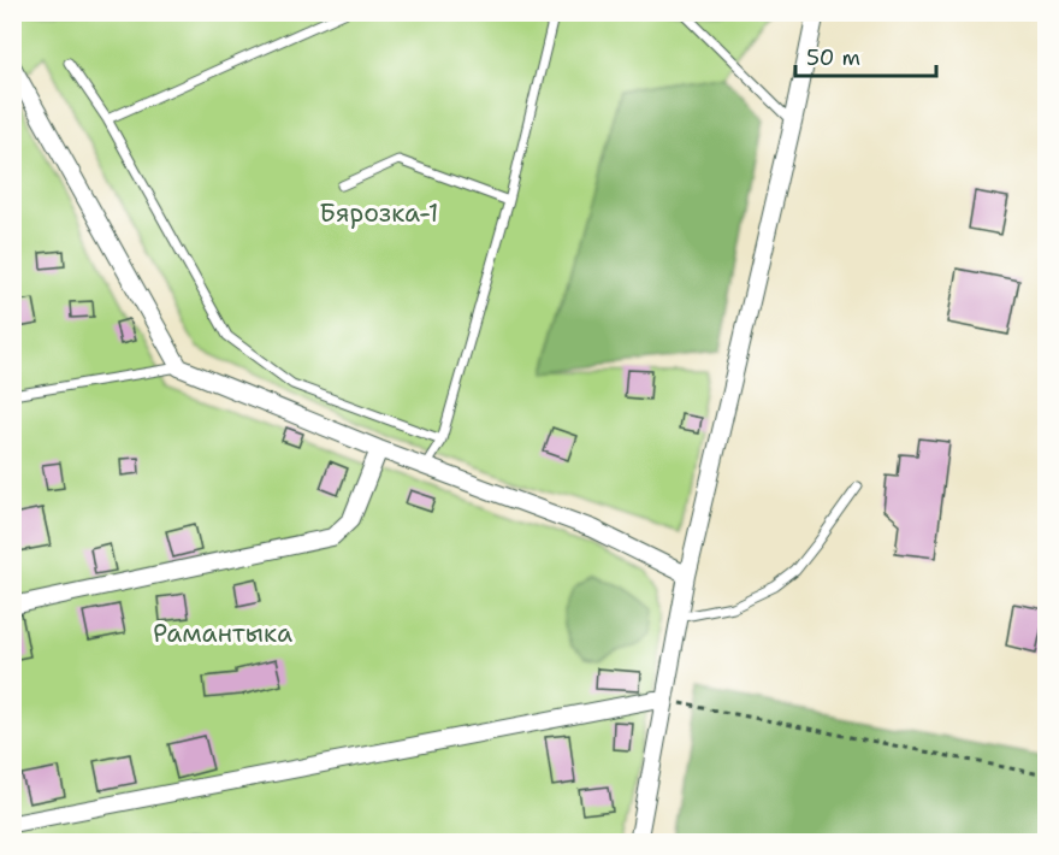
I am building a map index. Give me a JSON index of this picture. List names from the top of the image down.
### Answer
{
  "parks": ["Бярозка-1", "Рамантыка"],
  "scale_bar": "50 m"
}
